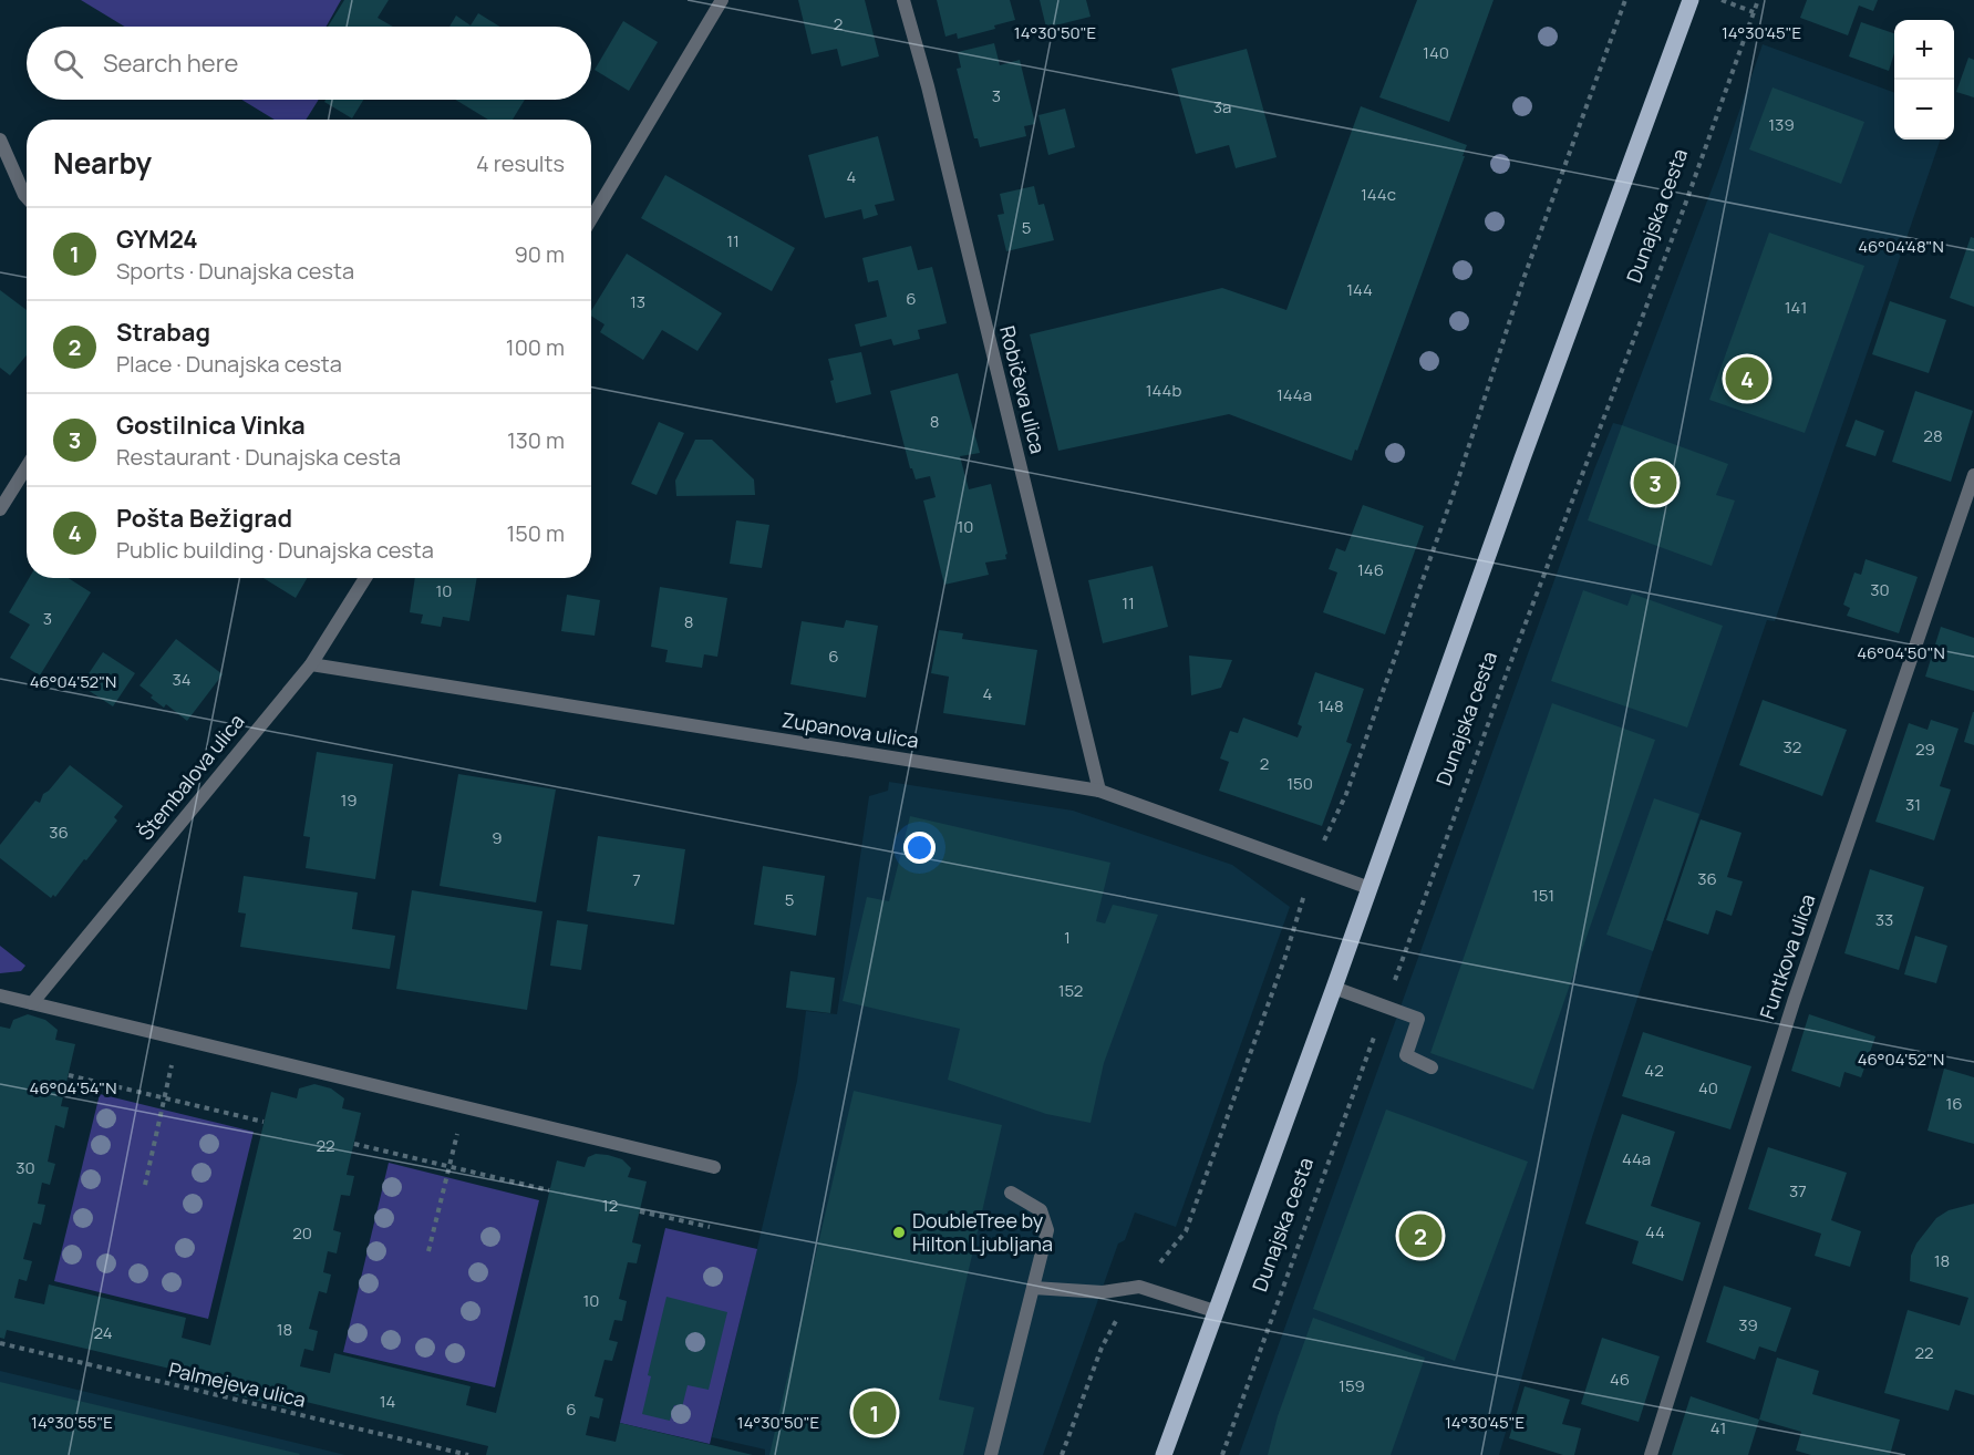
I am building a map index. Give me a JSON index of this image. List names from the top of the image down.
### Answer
{
  "streets": {
    "main road": ["Dunajska cesta"],
    "street": [
      "Robičeva ulica",
      "Zupanova ulica",
      "Štembalova ulica",
      "Funtkova ulica"
    ],
    "path": ["Palmejeva ulica"]
  },
  "crossings": [
    ["Dunajska cesta", "Zupanova ulica"],
    ["Robičeva ulica", "Zupanova ulica"],
    ["Zupanova ulica", "Štembalova ulica"]
  ],
  "places": ["DoubleTree by Hilton Ljubljana"],
  "house_numbers": [
    "2",
    "140",
    "3",
    "3a",
    "139",
    "4",
    "144c",
    "5",
    "11",
    "144",
    "6",
    "13",
    "141",
    "144b",
    "144a",
    "8",
    "28",
    "10",
    "146",
    "30",
    "10",
    "11",
    "3",
    "8",
    "6",
    "34",
    "4",
    "148",
    "32",
    "29",
    "2",
    "150",
    "19",
    "31",
    "36",
    "9",
    "36",
    "7",
    "151",
    "5",
    "33",
    "1",
    "152",
    "42",
    "40",
    "16",
    "22",
    "44a",
    "30",
    "37",
    "12",
    "44",
    "20",
    "18",
    "10",
    "39",
    "18",
    "24",
    "22",
    "46",
    "159",
    "14",
    "6",
    "41"
  ],
  "page": {
    "map_buttons": ["+", "−"],
    "search": "Search here",
    "heading": ["Nearby", "4 results"],
    "list": [
      {
        "mark": "1",
        "name": "GYM24",
        "note": "Sports · Dunajska cesta",
        "value": "90 m"
      },
      {
        "mark": "2",
        "name": "Strabag",
        "note": "Place · Dunajska cesta",
        "value": "100 m"
      },
      {
        "mark": "3",
        "name": "Gostilnica Vinka",
        "note": "Restaurant · Dunajska cesta",
        "value": "130 m"
      },
      {
        "mark": "4",
        "name": "Pošta Bežigrad",
        "note": "Public building · Dunajska cesta",
        "value": "150 m"
      }
    ],
    "pins": [
      "4",
      "3",
      "2",
      "1"
    ]
  },
  "coordinates": [
    "14°30'50\"E",
    "14°30'45\"E",
    "46°04'48\"N",
    "46°04'50\"N",
    "46°04'52\"N",
    "46°04'54\"N",
    "14°30'55\"E"
  ]
}
